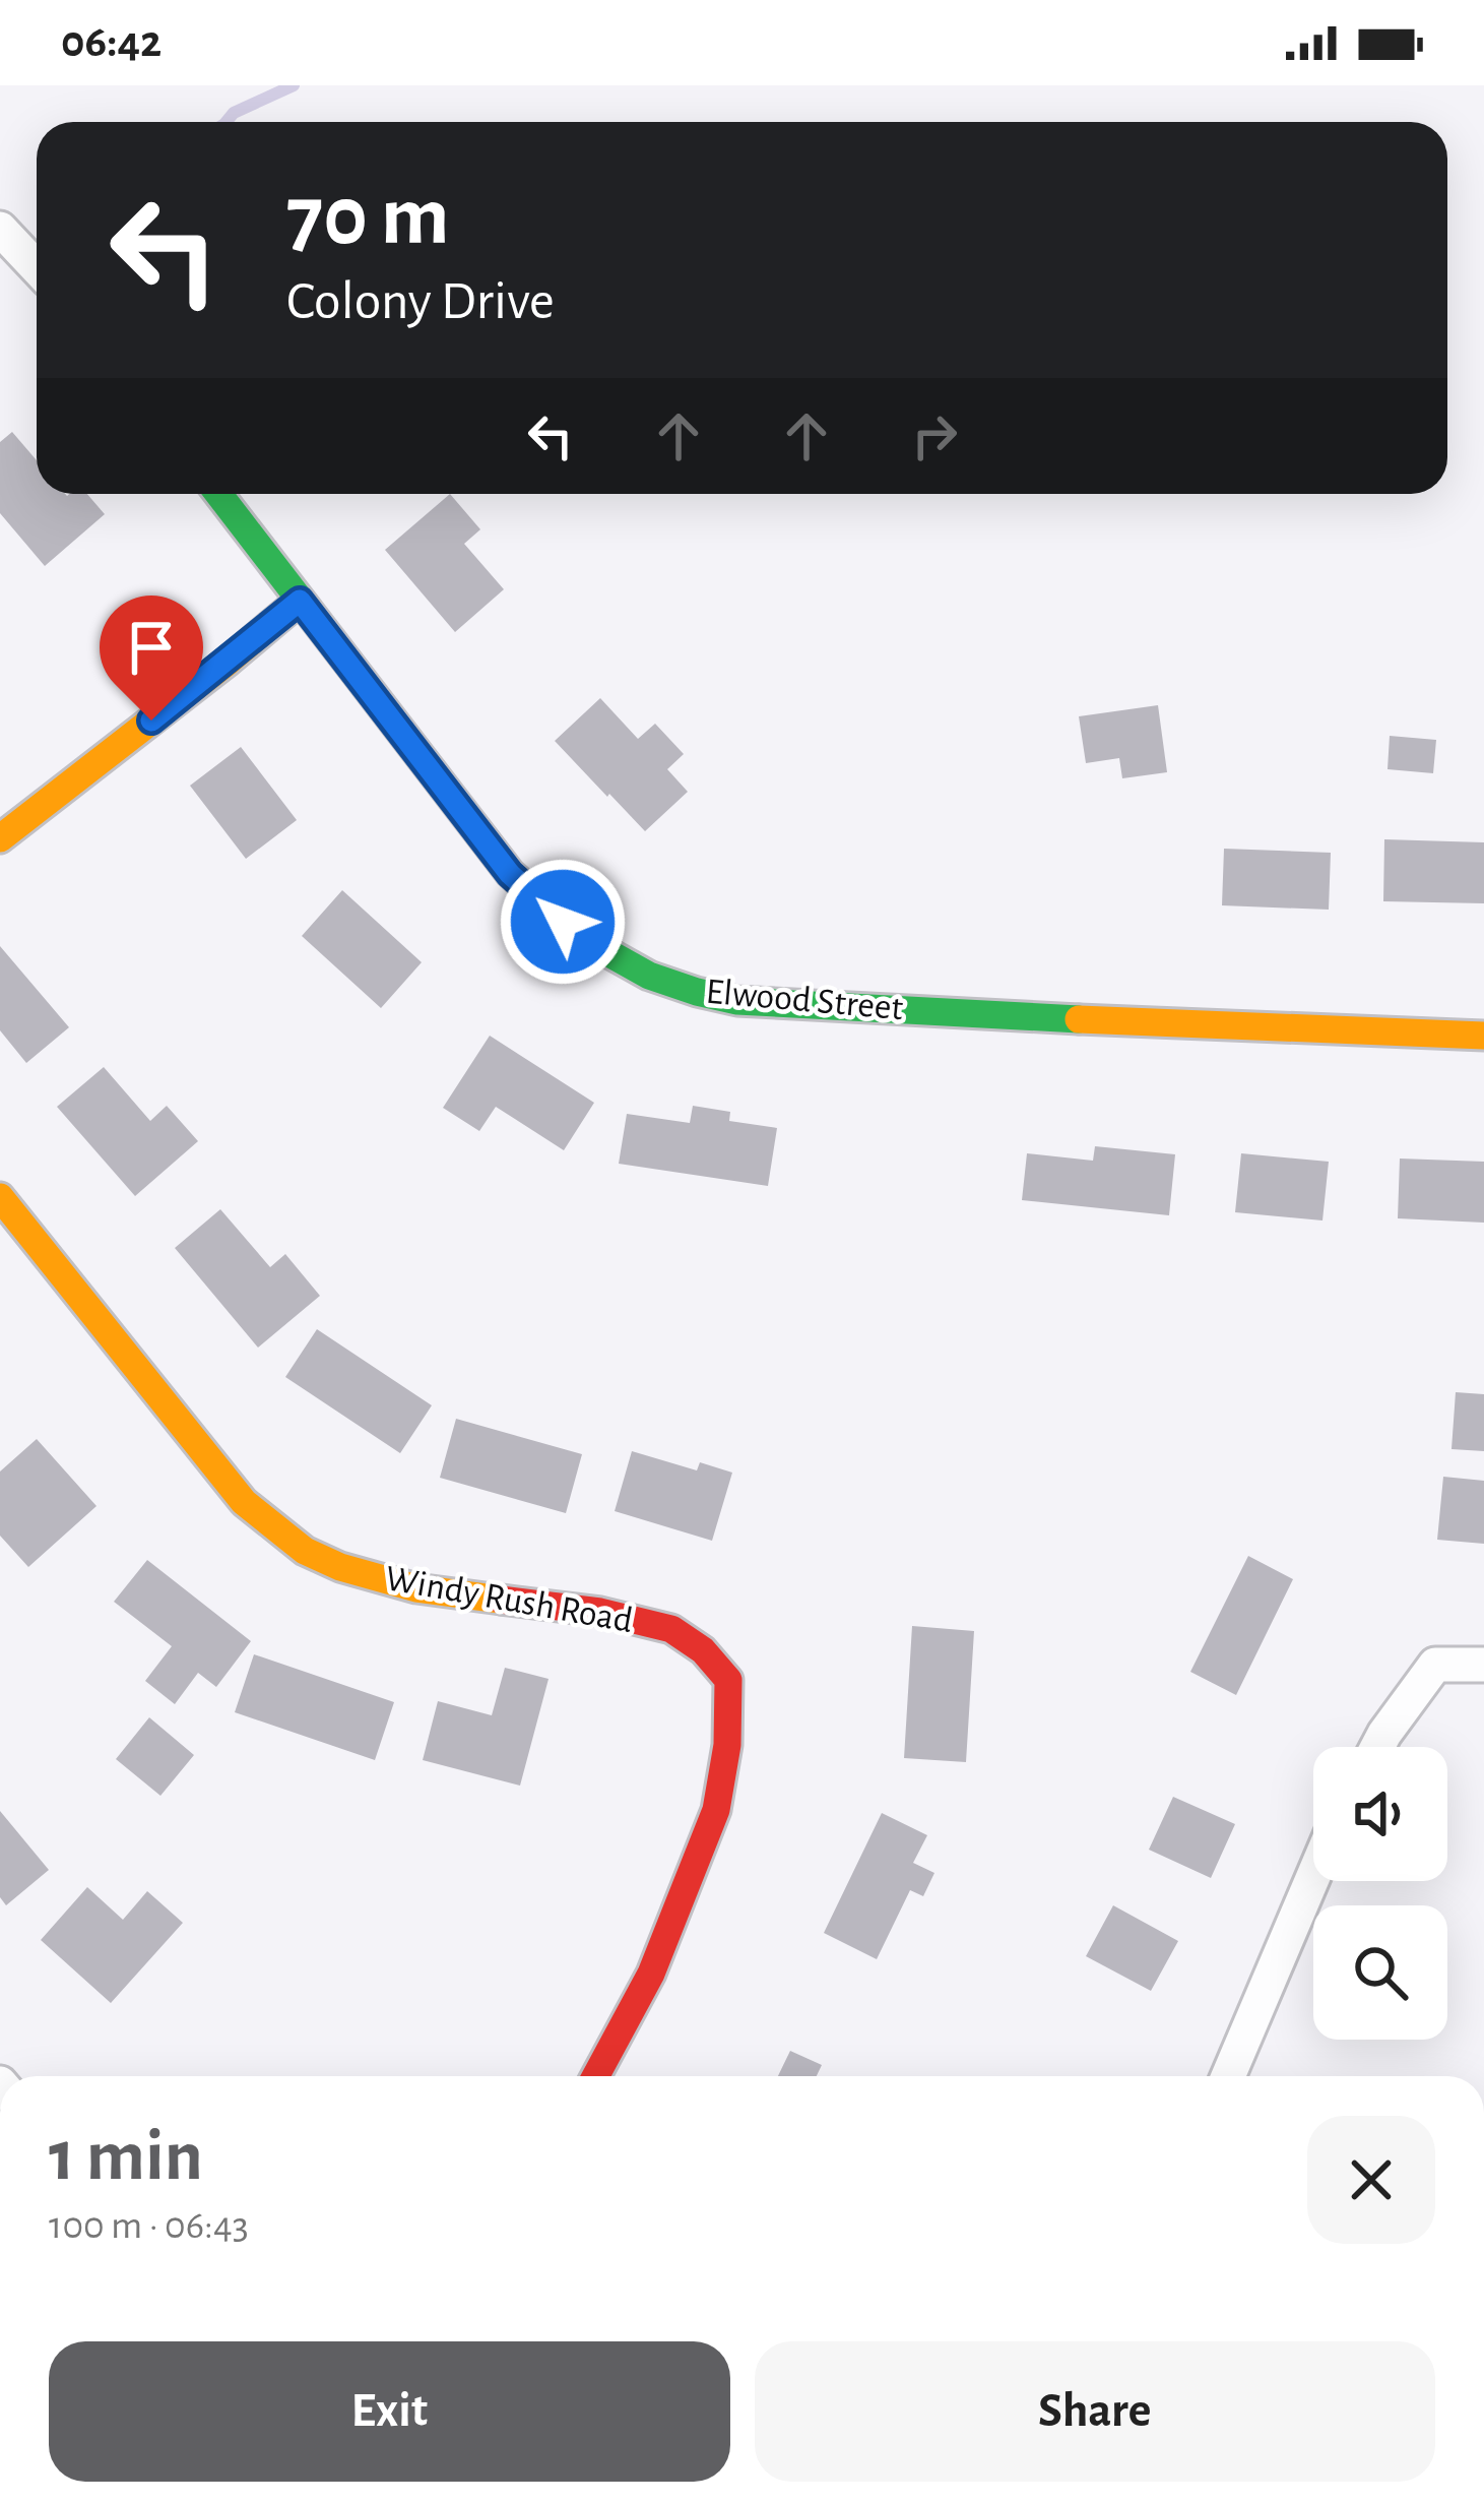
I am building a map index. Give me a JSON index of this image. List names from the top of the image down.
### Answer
{
  "streets": {
    "street": ["Elwood Street", "Windy Rush Road"]
  },
  "page": {
    "status": "06:42",
    "turn": ["70 m", "Colony Drive"],
    "heading": ["1 min", "100 m · 06:43"],
    "buttons": ["Exit", "Share"]
  }
}
